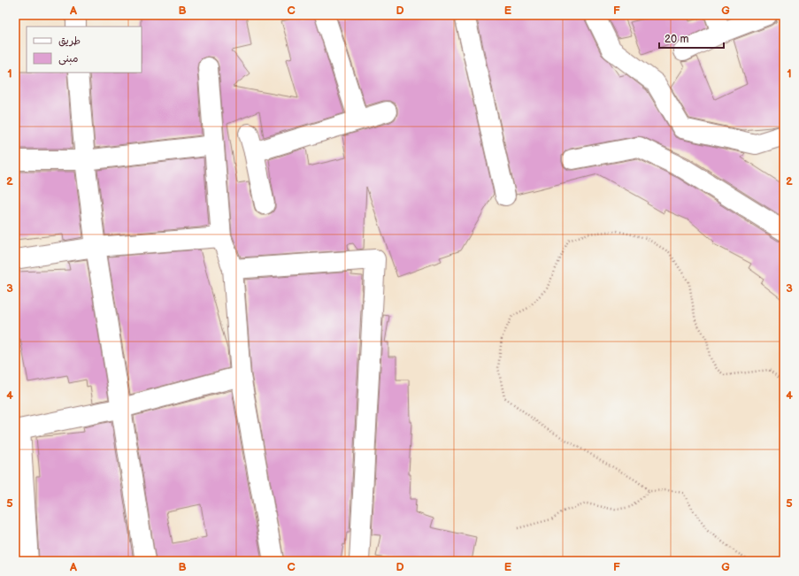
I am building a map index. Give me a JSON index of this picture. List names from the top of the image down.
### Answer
{
  "legend": ["طريق", "مبنى"],
  "scale_bar": "20 m",
  "grid": {
    "columns": [
      "A",
      "B",
      "C",
      "D",
      "E",
      "F",
      "G"
    ],
    "rows": [
      "1",
      "2",
      "3",
      "4",
      "5"
    ]
  }
}
